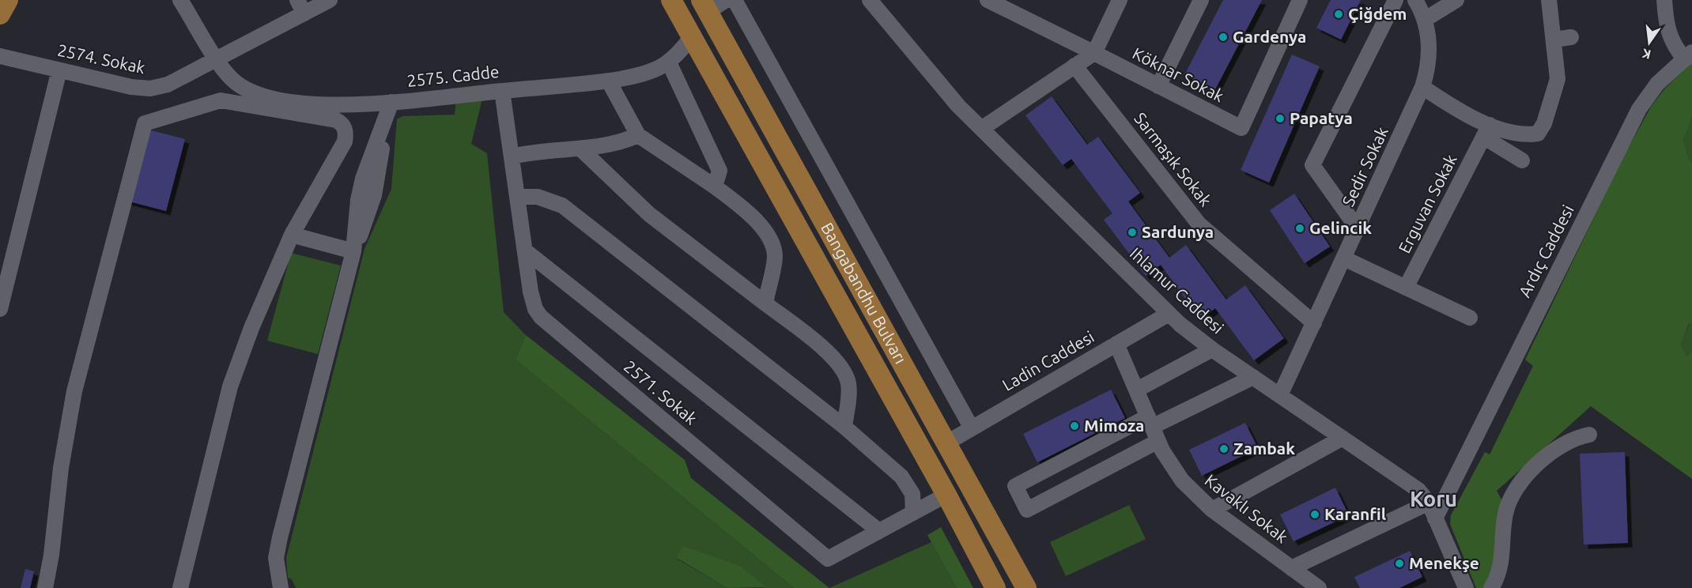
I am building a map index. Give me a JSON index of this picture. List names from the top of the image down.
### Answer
{
  "streets": {
    "main road": ["Bangabandhu Bulvarı"],
    "street": [
      "2574. Sokak",
      "Köknar Sokak",
      "2575. Cadde",
      "Sarmaşık Sokak",
      "Sedir Sokak",
      "Erguvan Sokak",
      "Ardıç Caddesi",
      "Ihlamur Caddesi",
      "Ladin Caddesi",
      "2571. Sokak",
      "Kavaklı Sokak"
    ]
  },
  "crossings": [
    ["2574. Sokak", "2575. Cadde"],
    ["2575. Cadde", "Bangabandhu Bulvarı"],
    ["2575. Cadde", "2571. Sokak"],
    ["Sarmaşık Sokak", "Sedir Sokak"],
    ["Sedir Sokak", "Ihlamur Caddesi"],
    ["Ihlamur Caddesi", "Ladin Caddesi"],
    ["Bangabandhu Bulvarı", "Ladin Caddesi"],
    ["Bangabandhu Bulvarı", "2571. Sokak"],
    ["Ladin Caddesi", "Kavaklı Sokak"]
  ],
  "districts": ["Koru"],
  "places": [
    "Çiğdem",
    "Gardenya",
    "Papatya",
    "Gelincik",
    "Sardunya",
    "Mimoza",
    "Zambak",
    "Karanfil",
    "Menekşe"
  ],
  "north": "bottom"
}
